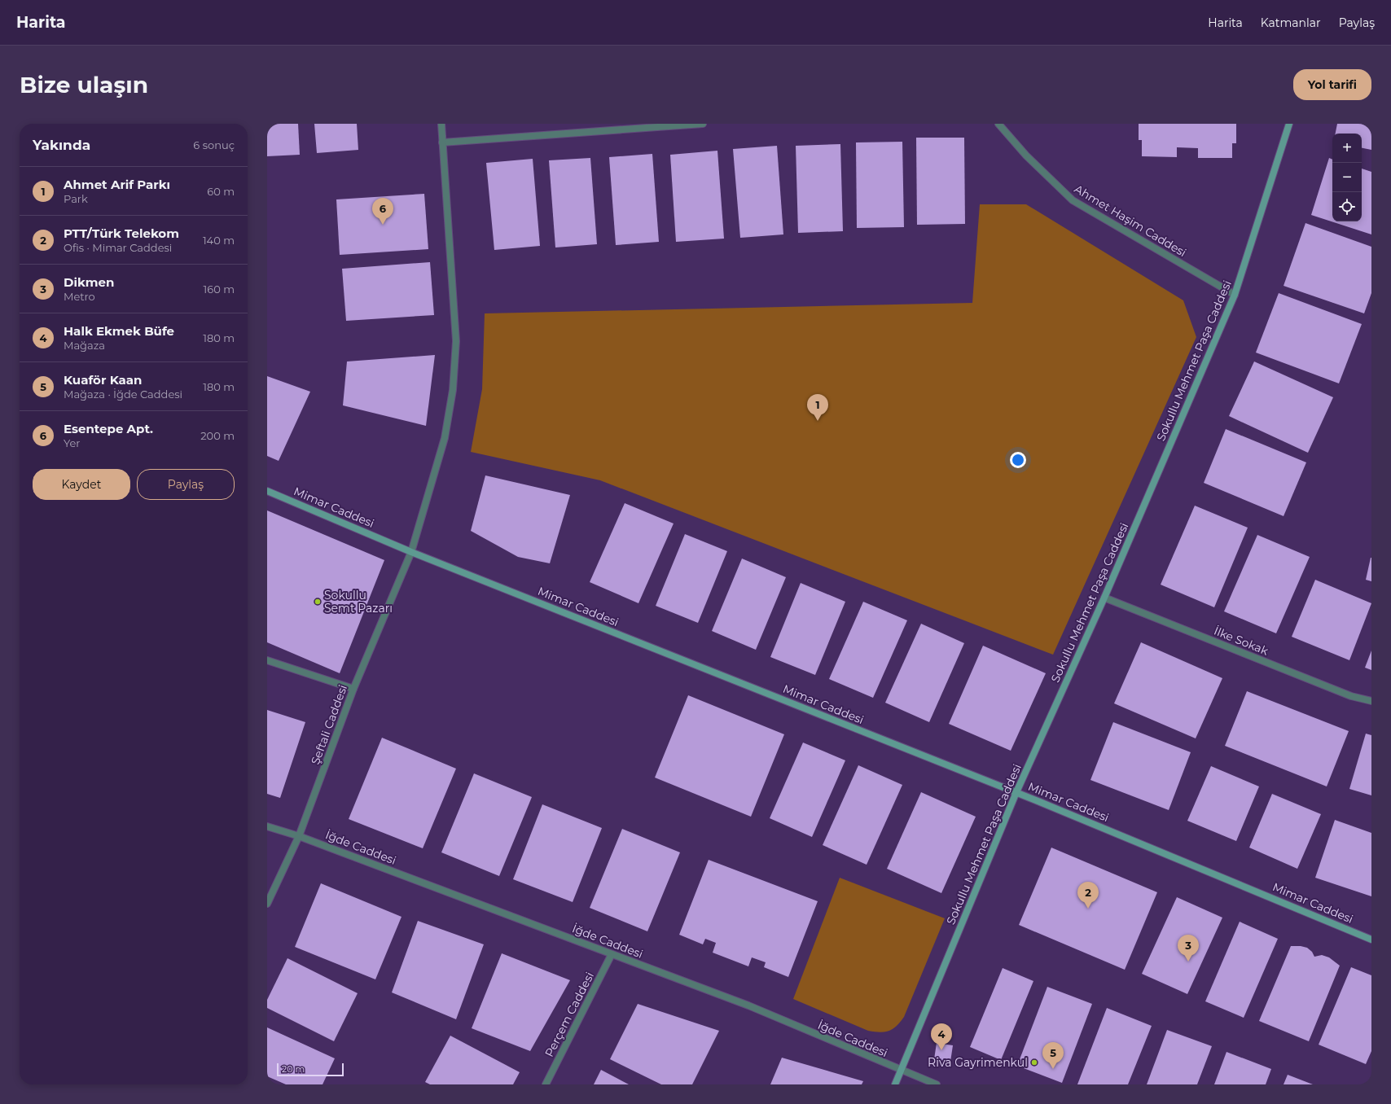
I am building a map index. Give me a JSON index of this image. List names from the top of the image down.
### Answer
{
  "streets": {
    "main road": ["Sokullu Mehmet Paşa Caddesi", "Mimar Caddesi"],
    "street": [
      "Ahmet Haşim Caddesi",
      "İlke Sokak",
      "Şeftali Caddesi",
      "İğde Caddesi",
      "Perçem Caddesi"
    ]
  },
  "crossings": [
    ["Ahmet Haşim Caddesi", "Sokullu Mehmet Paşa Caddesi"],
    ["Sokullu Mehmet Paşa Caddesi", "Mimar Caddesi"],
    ["Sokullu Mehmet Paşa Caddesi", "İlke Sokak"],
    ["Sokullu Mehmet Paşa Caddesi", "İğde Caddesi"],
    ["Mimar Caddesi", "Şeftali Caddesi"],
    ["Şeftali Caddesi", "İğde Caddesi"],
    ["İğde Caddesi", "Perçem Caddesi"]
  ],
  "places": ["Sokullu Semt Pazarı", "Riva Gayrimenkul"],
  "scale_bar": "20 m",
  "page": {
    "header": "Harita",
    "nav": ["Harita", "Katmanlar", "Paylaş"],
    "buttons": [
      "Yol tarifi",
      ["Kaydet", "Paylaş"]
    ],
    "title": "Bize ulaşın",
    "heading": ["Yakında", "6 sonuç"],
    "map_buttons": ["+", "−"],
    "list": [
      {
        "mark": "1",
        "name": "Ahmet Arif Parkı",
        "note": "Park",
        "value": "60 m"
      },
      {
        "mark": "2",
        "name": "PTT/Türk Telekom",
        "note": "Ofis · Mimar Caddesi",
        "value": "140 m"
      },
      {
        "mark": "3",
        "name": "Dikmen",
        "note": "Metro",
        "value": "160 m"
      },
      {
        "mark": "4",
        "name": "Halk Ekmek Büfe",
        "note": "Mağaza",
        "value": "180 m"
      },
      {
        "mark": "5",
        "name": "Kuaför Kaan",
        "note": "Mağaza · İğde Caddesi",
        "value": "180 m"
      },
      {
        "mark": "6",
        "name": "Esentepe Apt.",
        "note": "Yer",
        "value": "200 m"
      }
    ],
    "pins": [
      "6",
      "1",
      "2",
      "3",
      "4",
      "5"
    ],
    "scale": "20 m"
  }
}
